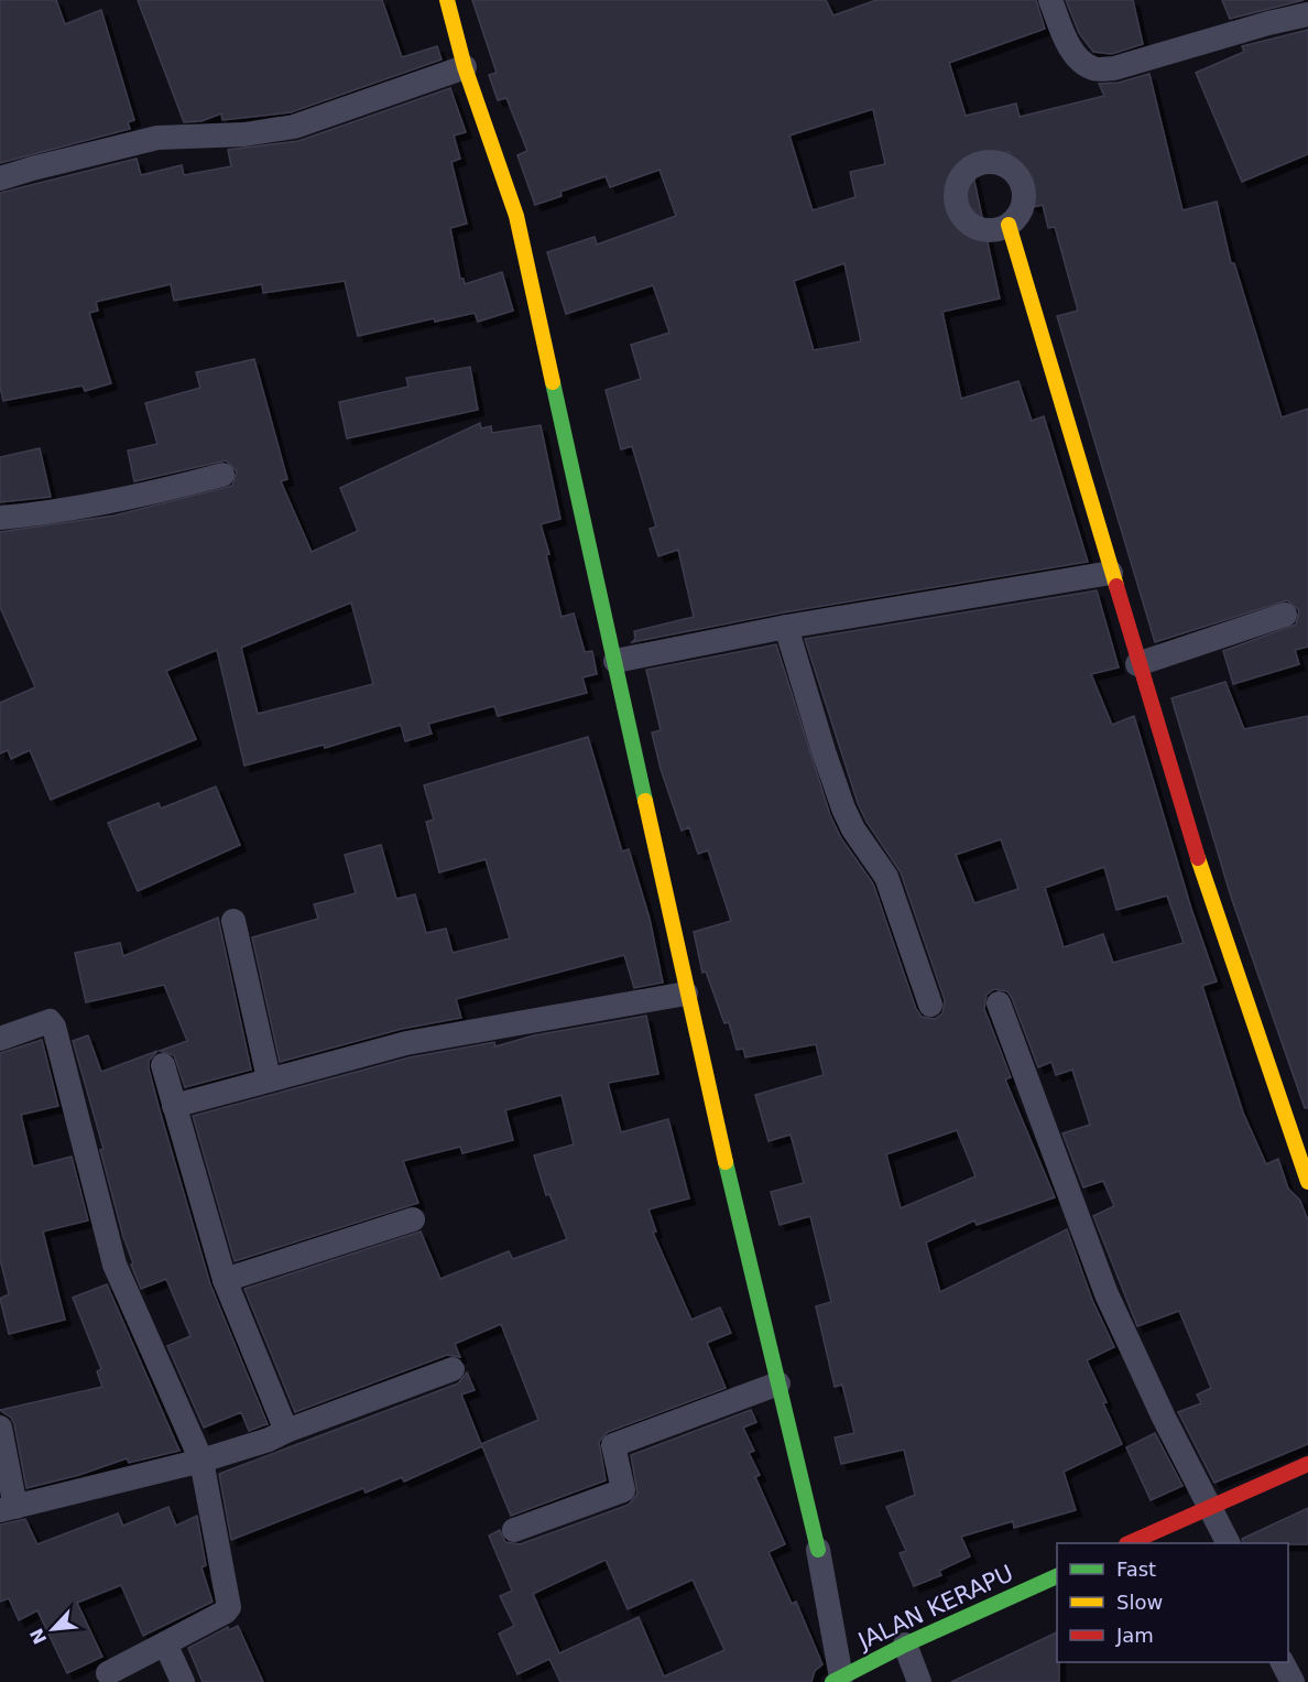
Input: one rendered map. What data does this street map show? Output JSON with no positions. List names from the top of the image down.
{
  "streets": {
    "street": ["JALAN KERAPU"]
  },
  "legend": ["Fast", "Slow", "Jam"],
  "north": "bottom left"
}
